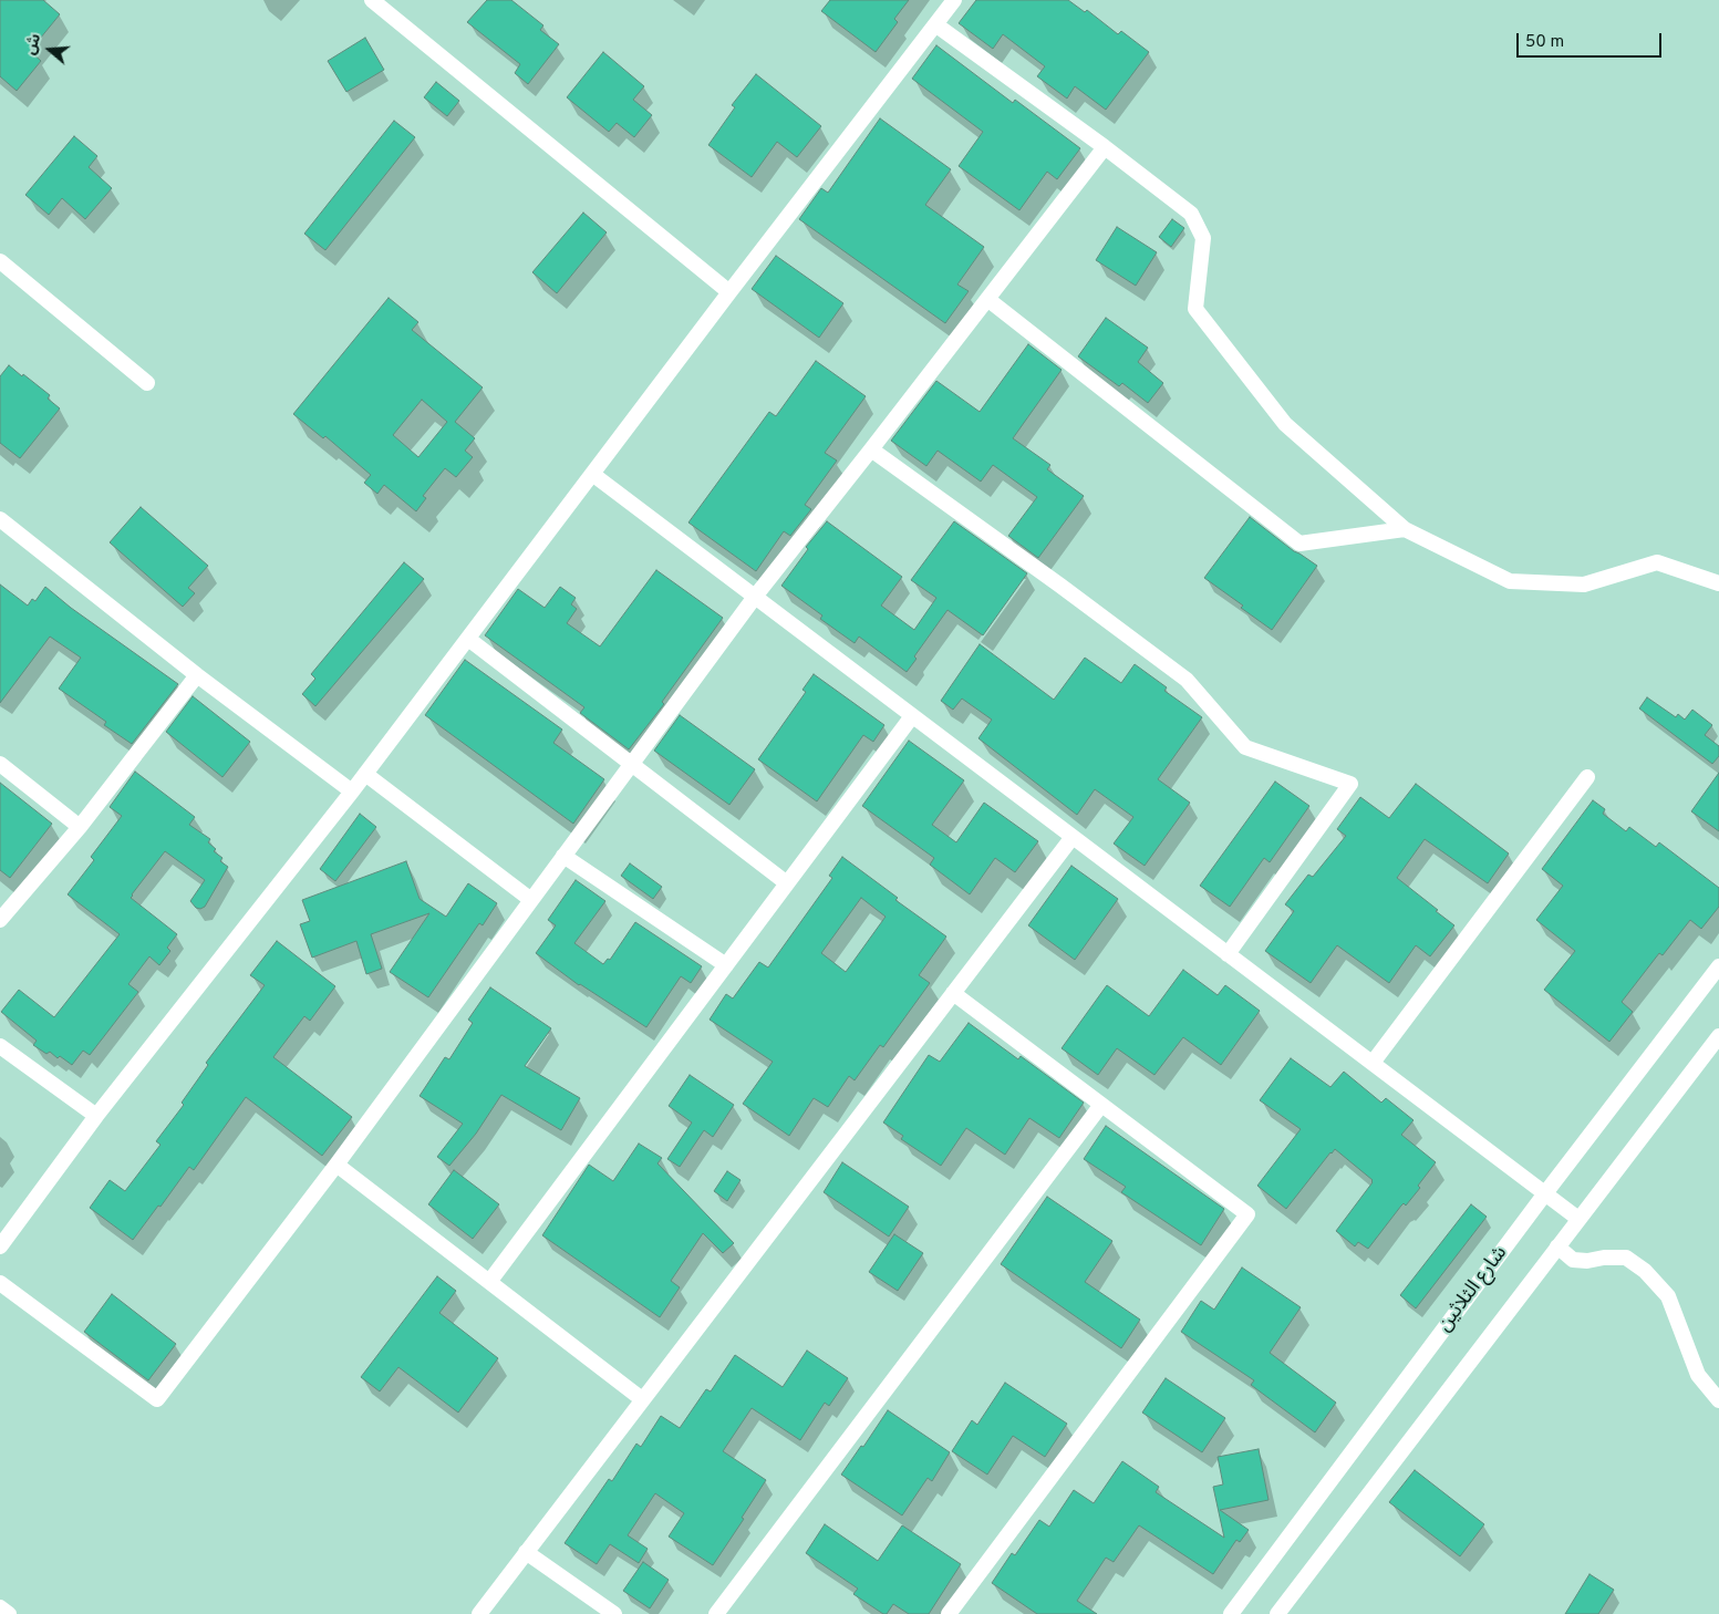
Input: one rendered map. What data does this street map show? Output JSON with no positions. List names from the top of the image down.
{
  "streets": {
    "street": ["شارع الثلاثين"]
  },
  "scale_bar": "50 m",
  "north": "left"
}
